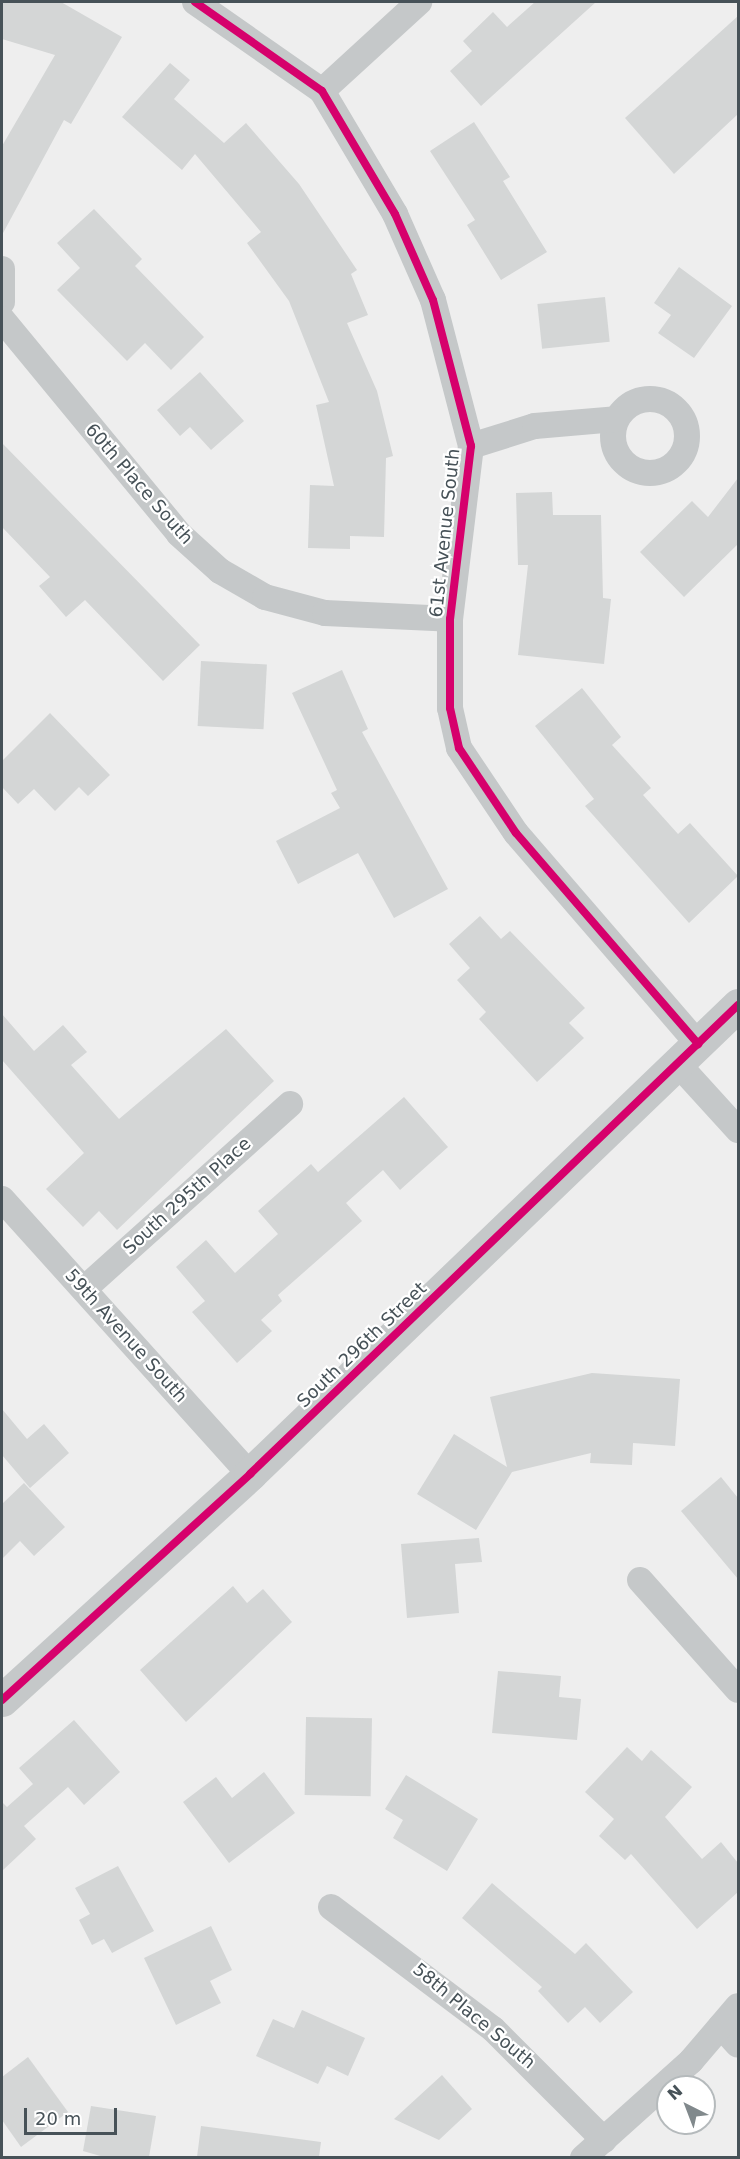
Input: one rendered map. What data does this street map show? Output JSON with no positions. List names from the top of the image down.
{
  "streets": {
    "street": [
      "60th Place South",
      "61st Avenue South",
      "South 295th Place",
      "59th Avenue South",
      "South 296th Street",
      "58th Place South"
    ]
  },
  "crossings": [
    ["60th Place South", "61st Avenue South"],
    ["61st Avenue South", "South 296th Street"],
    ["South 295th Place", "59th Avenue South"],
    ["59th Avenue South", "South 296th Street"]
  ],
  "scale_bar": "20 m",
  "north": "top left"
}
